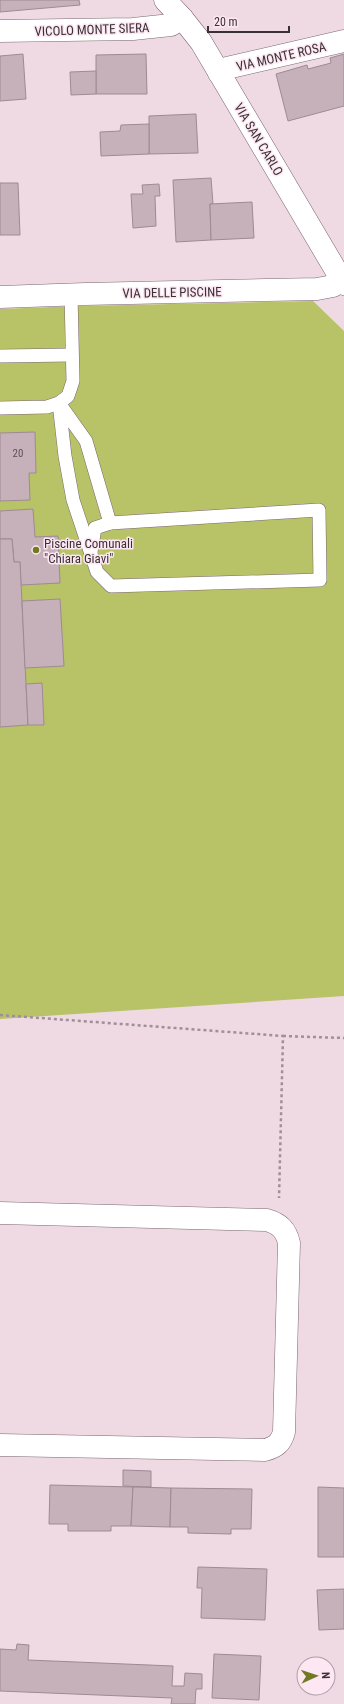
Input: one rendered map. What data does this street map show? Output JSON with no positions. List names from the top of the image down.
{
  "streets": {
    "street": [
      "VICOLO MONTE SIERA",
      "VIA MONTE ROSA",
      "VIA SAN CARLO",
      "VIA DELLE PISCINE"
    ]
  },
  "crossings": [
    ["VICOLO MONTE SIERA", "VIA SAN CARLO"],
    ["VIA MONTE ROSA", "VIA SAN CARLO"],
    ["VIA SAN CARLO", "VIA DELLE PISCINE"]
  ],
  "places": ["Piscine Comunali \"Chiara Giavi\""],
  "house_numbers": ["20"],
  "scale_bar": "20 m",
  "north": "right"
}
